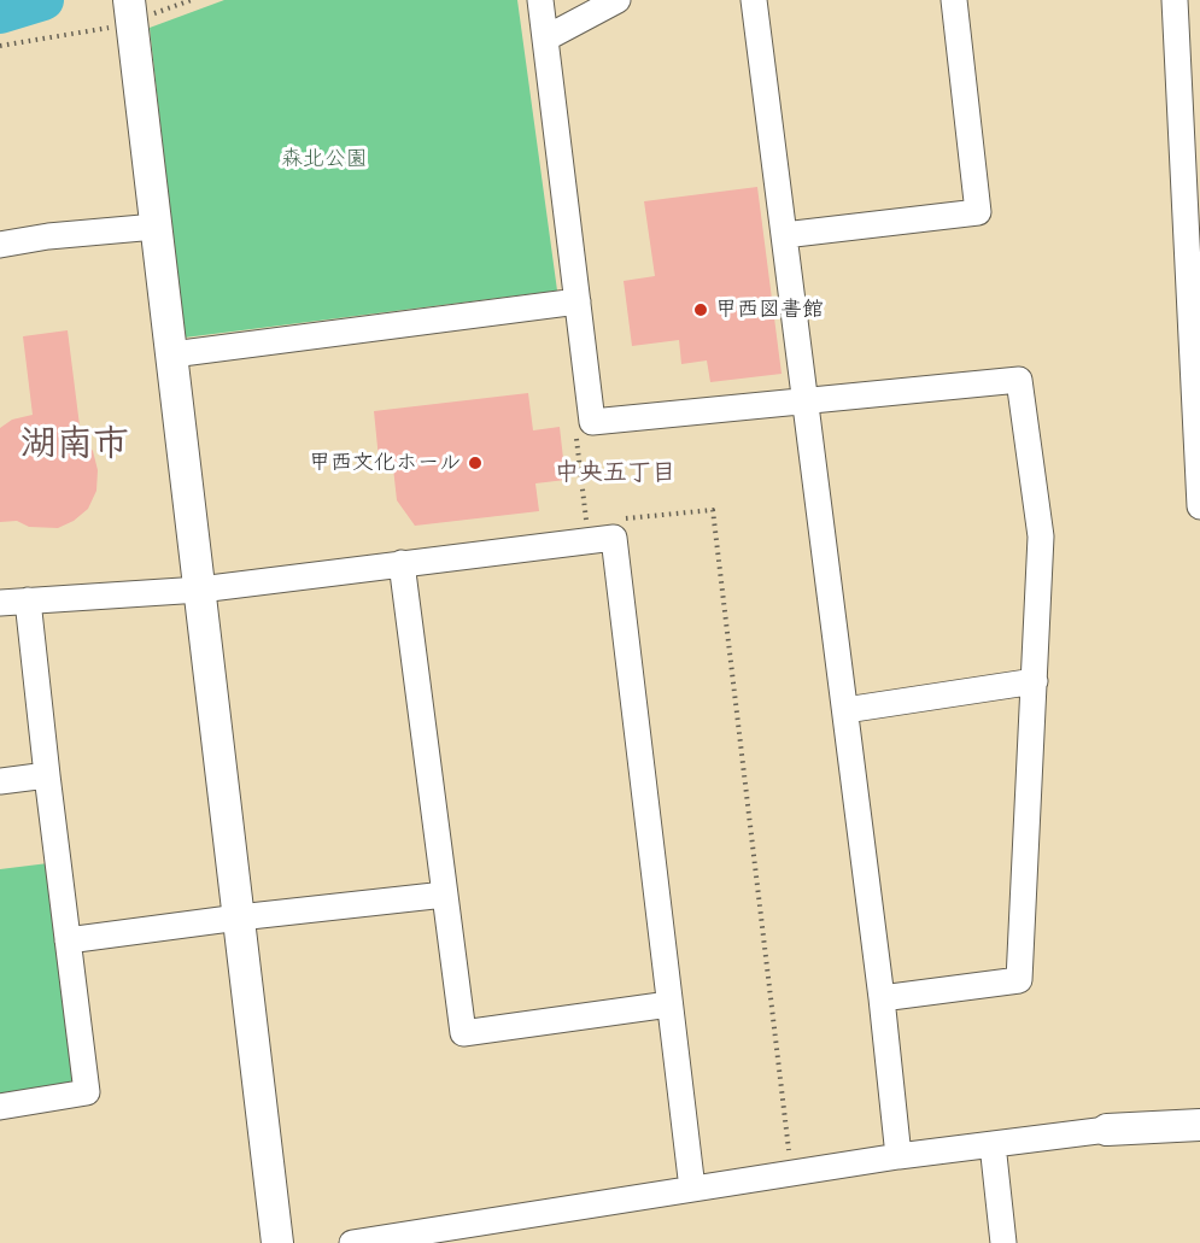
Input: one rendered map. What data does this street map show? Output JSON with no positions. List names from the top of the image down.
{
  "districts": ["湖南市", "中央五丁目"],
  "parks": ["森北公園"],
  "places": ["甲西図書館", "甲西文化ホール"]
}
